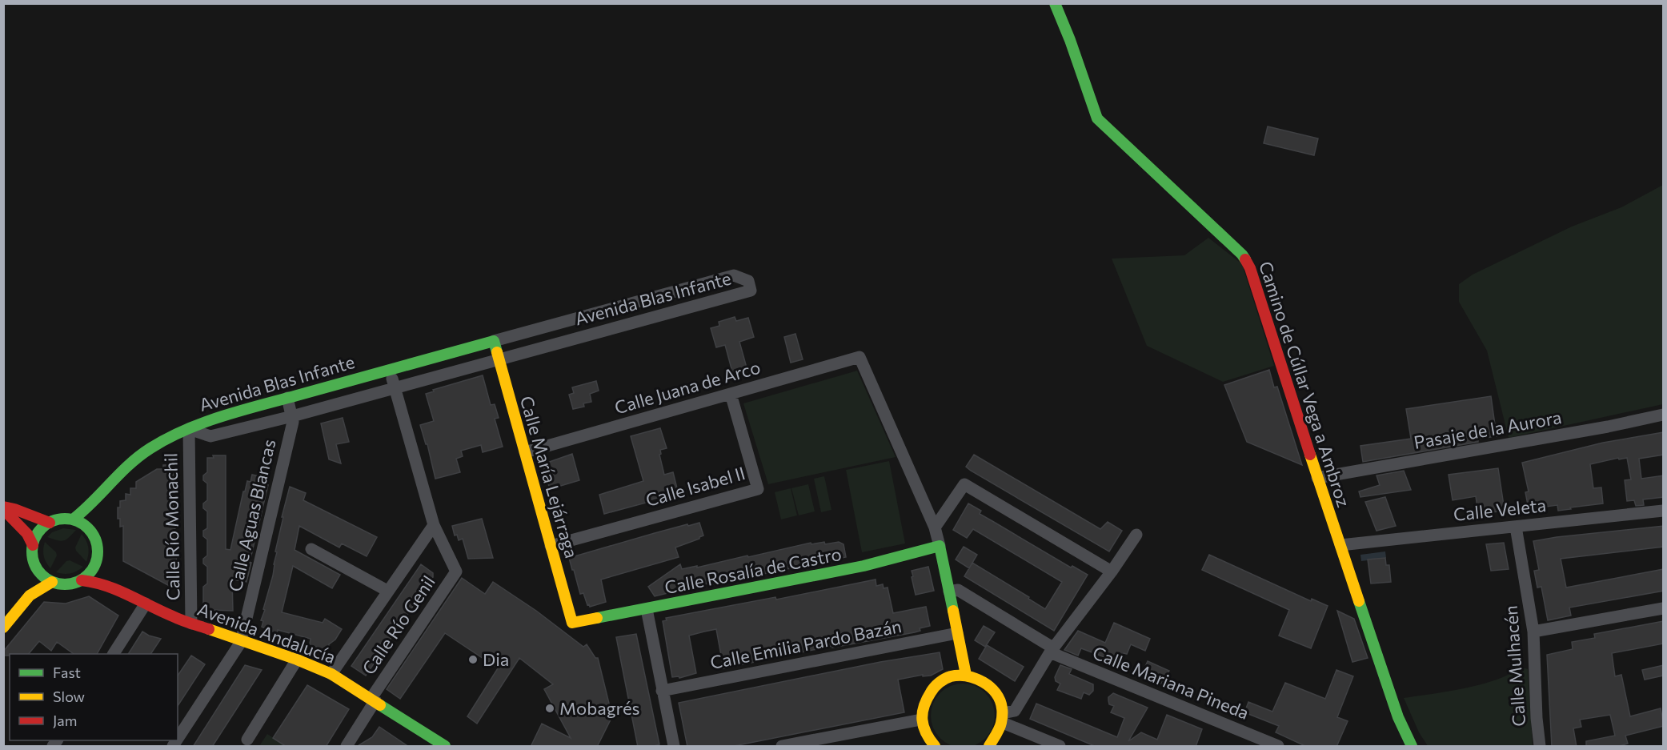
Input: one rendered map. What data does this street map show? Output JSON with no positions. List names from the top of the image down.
{
  "streets": {
    "street": [
      "Avenida Blas Infante",
      "Camino de Cúllar Vega a Ambroz",
      "Calle Juana de Arco",
      "Pasaje de la Aurora",
      "Calle María Lejárraga",
      "Calle Isabel II",
      "Calle Veleta",
      "Calle Aguas Blancas",
      "Calle Río Monachil",
      "Calle Rosalía de Castro",
      "Calle Río Genil",
      "Avenida Andalucía",
      "Calle Emilia Pardo Bazán",
      "Calle Mulhacén",
      "Calle Mariana Pineda"
    ]
  },
  "crossings": [
    ["Avenida Blas Infante", "Calle María Lejárraga"],
    ["Avenida Blas Infante", "Calle Aguas Blancas"],
    ["Avenida Blas Infante", "Calle Río Monachil"],
    ["Avenida Blas Infante", "Avenida Andalucía"],
    ["Camino de Cúllar Vega a Ambroz", "Pasaje de la Aurora"],
    ["Camino de Cúllar Vega a Ambroz", "Calle Veleta"],
    ["Calle Juana de Arco", "Calle María Lejárraga"],
    ["Calle Juana de Arco", "Calle Isabel II"],
    ["Calle María Lejárraga", "Calle Isabel II"],
    ["Calle María Lejárraga", "Calle Rosalía de Castro"],
    ["Calle Veleta", "Calle Mulhacén"],
    ["Calle Aguas Blancas", "Avenida Andalucía"],
    ["Calle Río Monachil", "Avenida Andalucía"],
    ["Calle Río Genil", "Avenida Andalucía"]
  ],
  "places": ["Dia", "Mobagrés"],
  "legend": ["Fast", "Slow", "Jam"]
}
